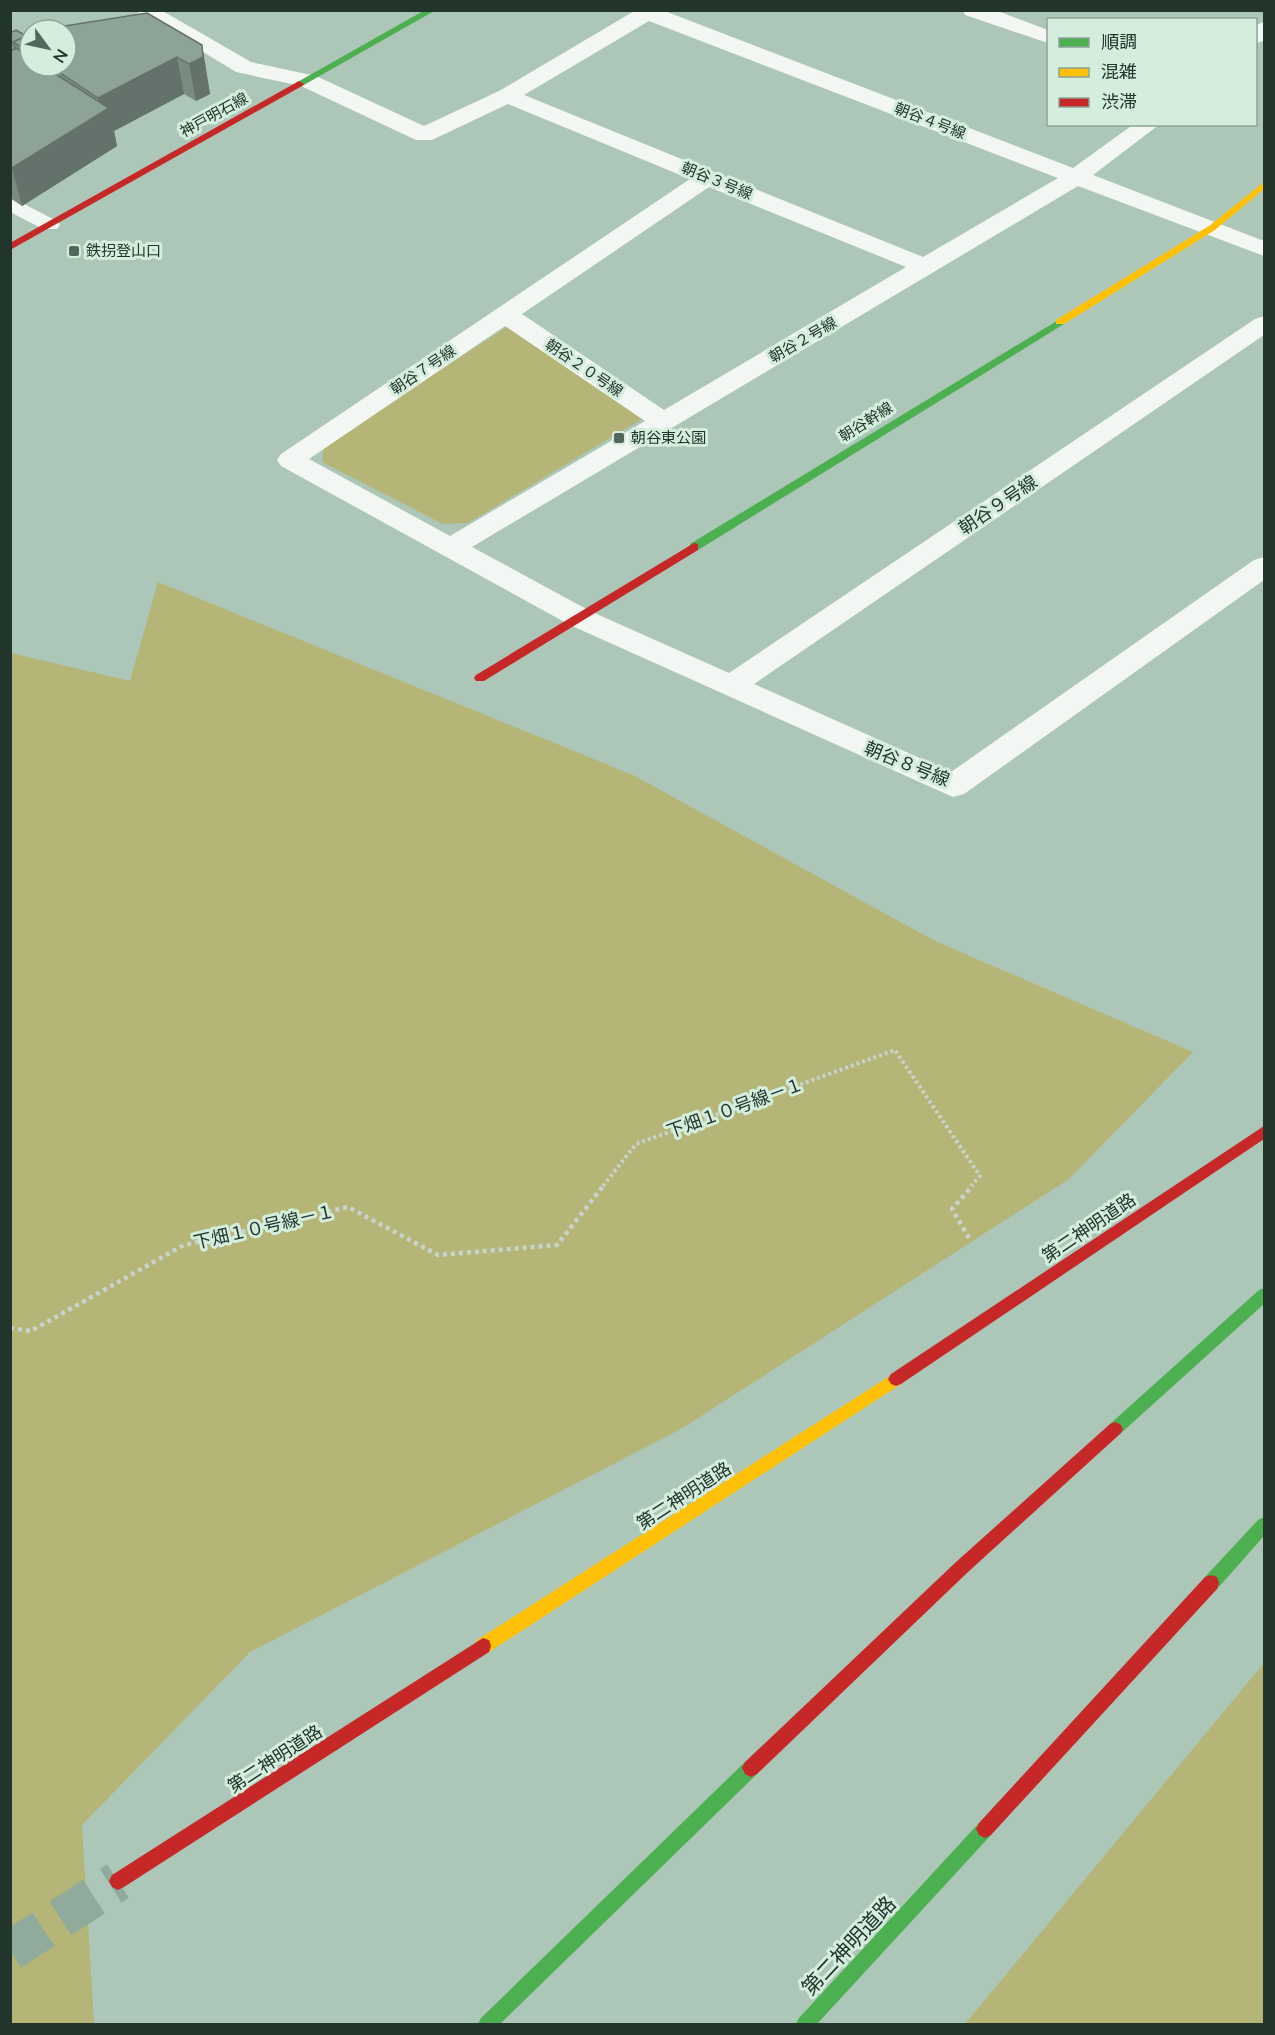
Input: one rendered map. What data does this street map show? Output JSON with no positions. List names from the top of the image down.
{
  "streets": {
    "main road": ["神戸明石線", "朝谷幹線", "第二神明道路"],
    "street": [
      "朝谷４号線",
      "朝谷３号線",
      "朝谷２号線",
      "朝谷２０号線",
      "朝谷７号線",
      "朝谷９号線",
      "朝谷８号線"
    ],
    "path": ["下畑１０号線－１"]
  },
  "crossings": [
    ["朝谷４号線", "朝谷２号線"],
    ["朝谷４号線", "朝谷幹線"],
    ["朝谷３号線", "朝谷２号線"],
    ["朝谷３号線", "朝谷７号線"],
    ["朝谷２号線", "朝谷２０号線"],
    ["朝谷２号線", "朝谷７号線"],
    ["朝谷２号線", "朝谷８号線"],
    ["朝谷２０号線", "朝谷７号線"],
    ["朝谷７号線", "朝谷８号線"],
    ["朝谷幹線", "朝谷８号線"],
    ["朝谷９号線", "朝谷８号線"]
  ],
  "places": {
    "transit": ["鉄拐登山口", "朝谷東公園"]
  },
  "legend": ["順調", "混雑", "渋滞"],
  "north": "bottom right"
}
